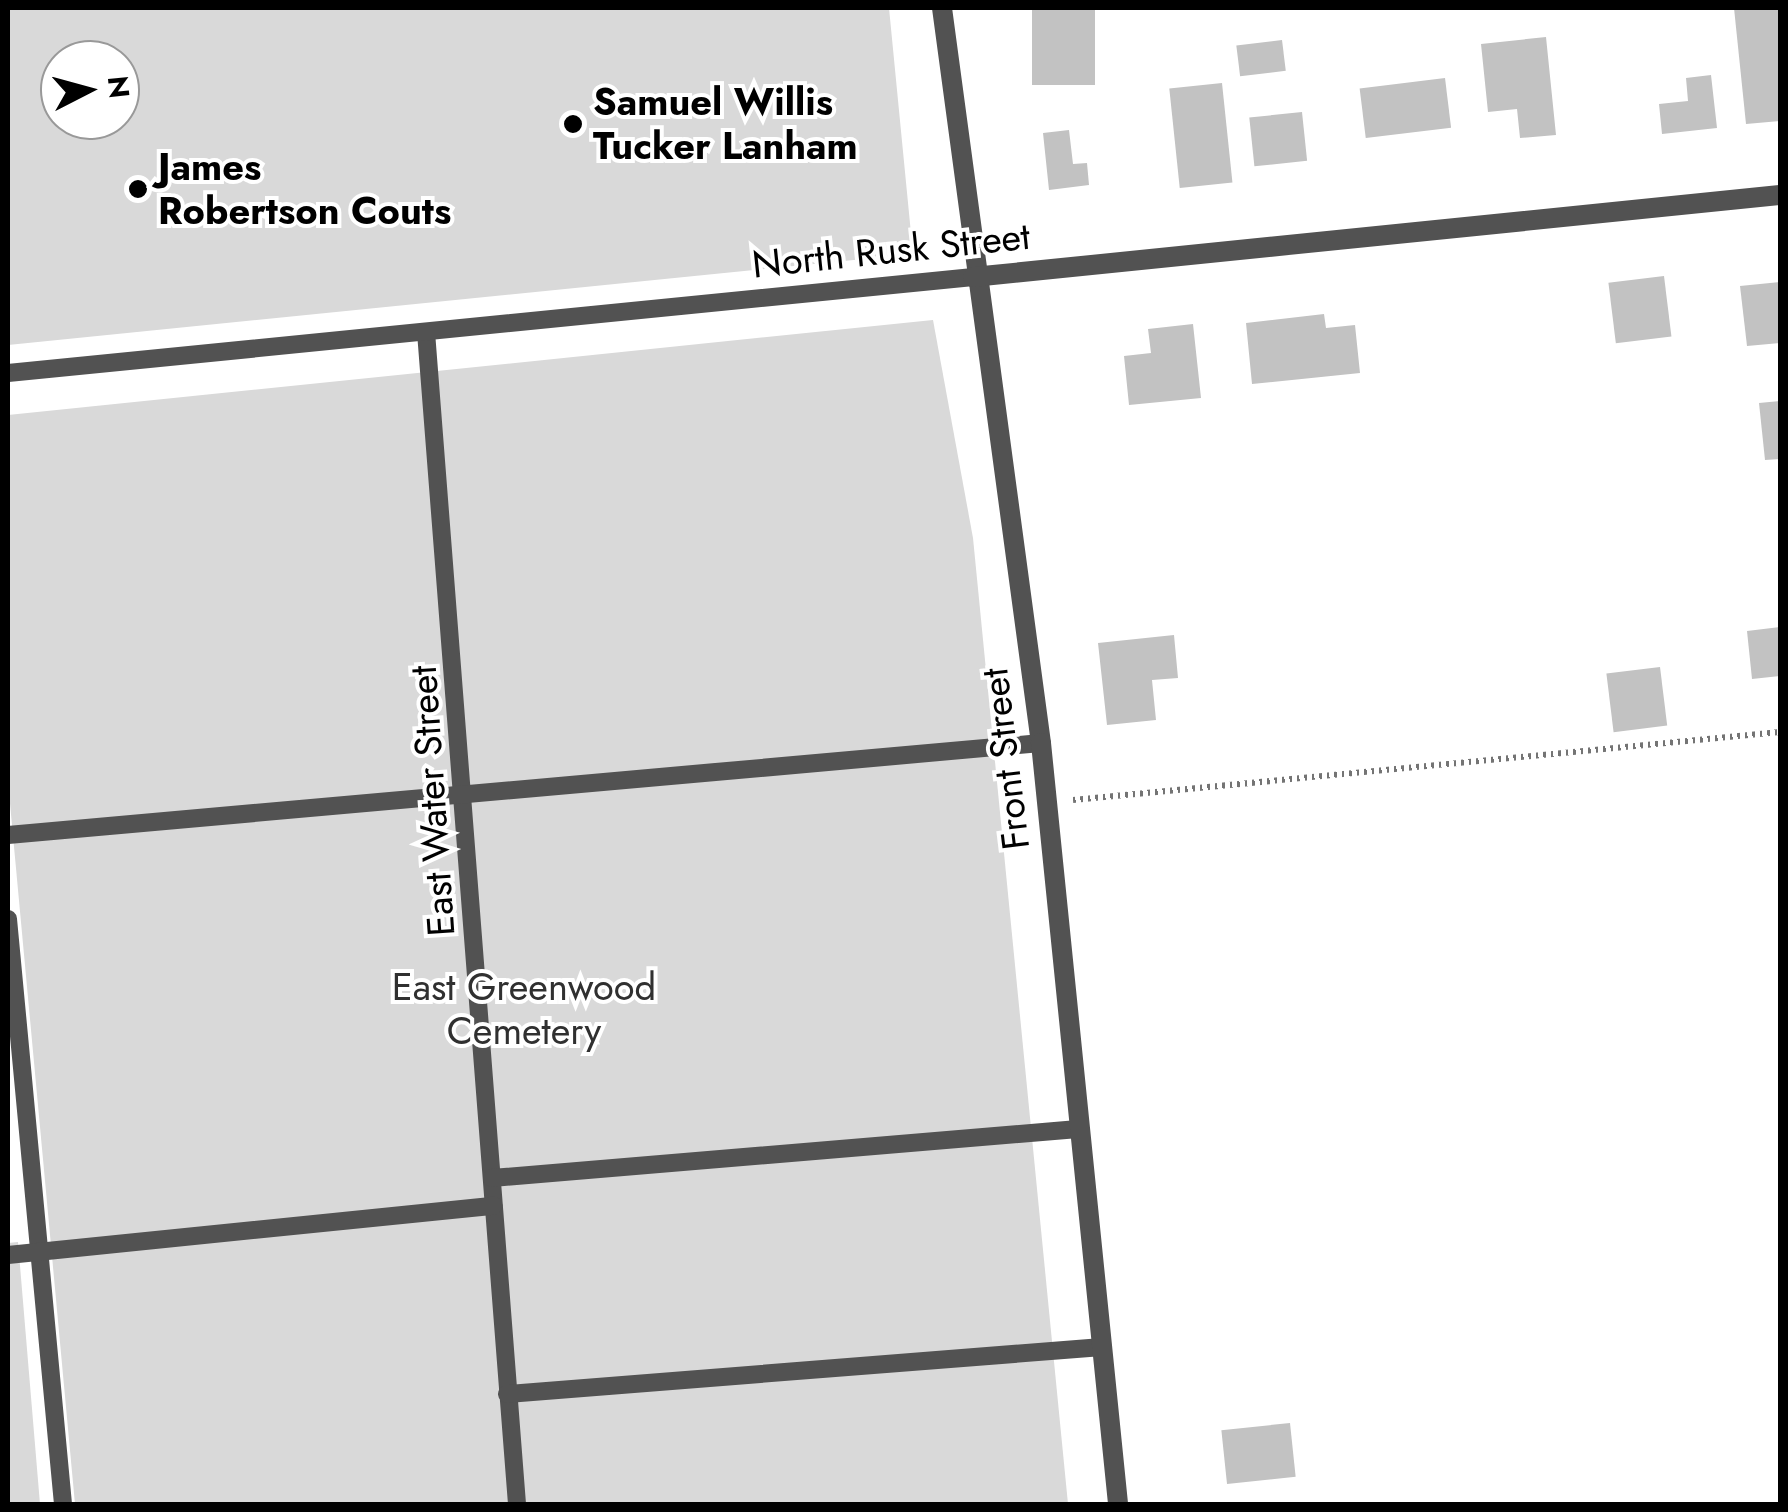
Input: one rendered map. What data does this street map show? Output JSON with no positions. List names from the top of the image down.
{
  "streets": {
    "street": ["North Rusk Street", "Front Street"],
    "lane": ["East Water Street"]
  },
  "crossings": [
    ["North Rusk Street", "Front Street"],
    ["North Rusk Street", "East Water Street"]
  ],
  "parks": ["East Greenwood Cemetery"],
  "places": ["Samuel Willis Tucker Lanham", "James Robertson Couts"],
  "north": "right"
}
